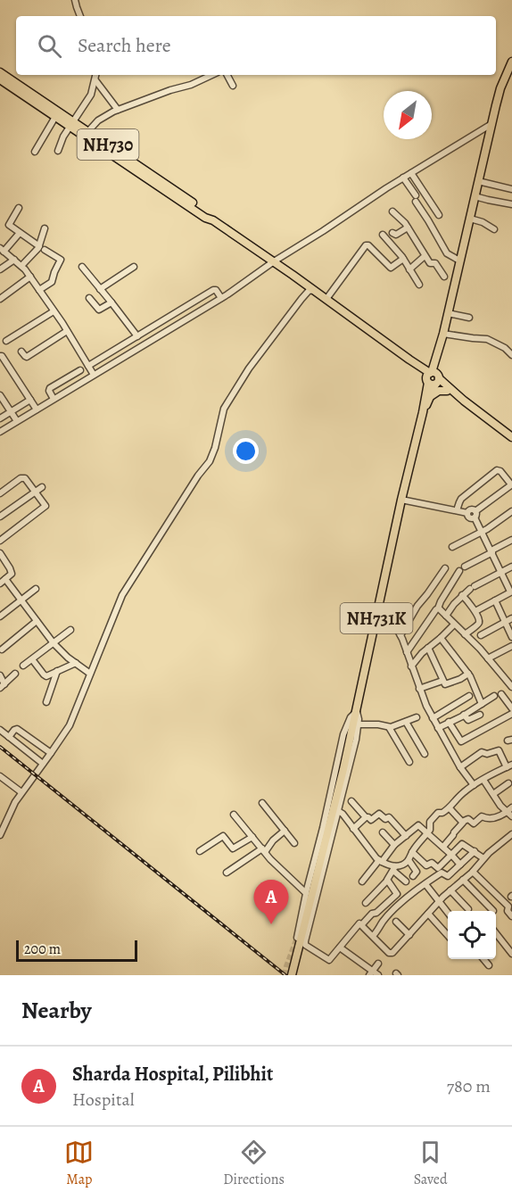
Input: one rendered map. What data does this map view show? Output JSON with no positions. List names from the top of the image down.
{
  "streets": {
    "highway": ["NH730", "NH731K"]
  },
  "crossings": [
    ["NH730", "NH731K"]
  ],
  "scale_bar": "200 m",
  "north": "bottom left",
  "page": {
    "search": "Search here",
    "pins": "A",
    "scale": "200 m",
    "heading": "Nearby",
    "list": [
      {
        "mark": "A",
        "name": "Sharda Hospital, Pilibhit",
        "note": "Hospital",
        "value": "780 m"
      }
    ],
    "nav": ["Map", "Directions", "Saved"]
  }
}
